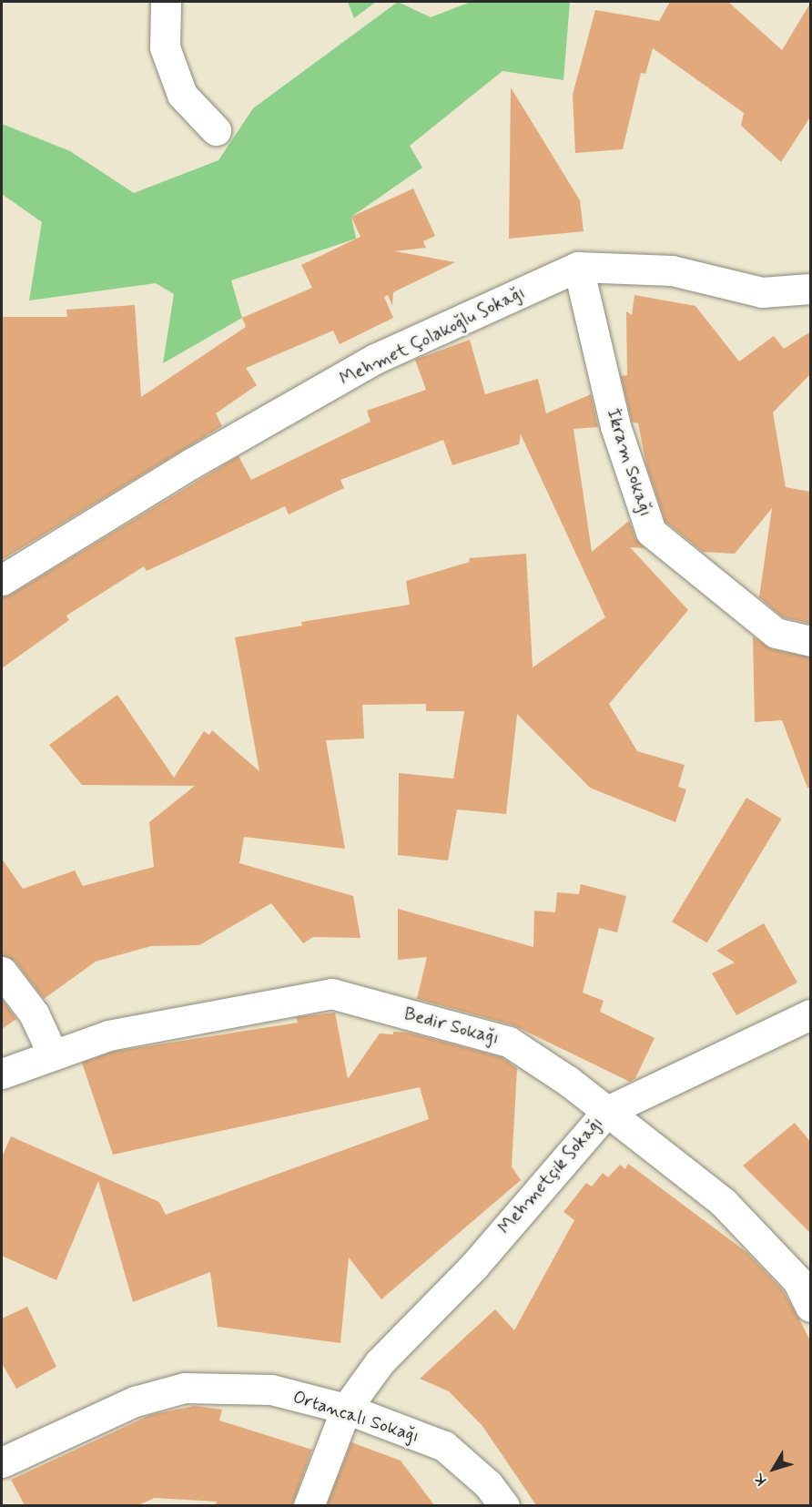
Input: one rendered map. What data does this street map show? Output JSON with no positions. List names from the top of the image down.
{
  "streets": {
    "street": [
      "Mehmet Çolakoğlu Sokağı",
      "İkram Sokağı",
      "Bedir Sokağı",
      "Mehmetçik Sokağı",
      "Ortancalı Sokağı"
    ]
  },
  "crossings": [
    ["Mehmet Çolakoğlu Sokağı", "İkram Sokağı"],
    ["Bedir Sokağı", "Mehmetçik Sokağı"],
    ["Mehmetçik Sokağı", "Ortancalı Sokağı"]
  ],
  "north": "bottom left"
}
